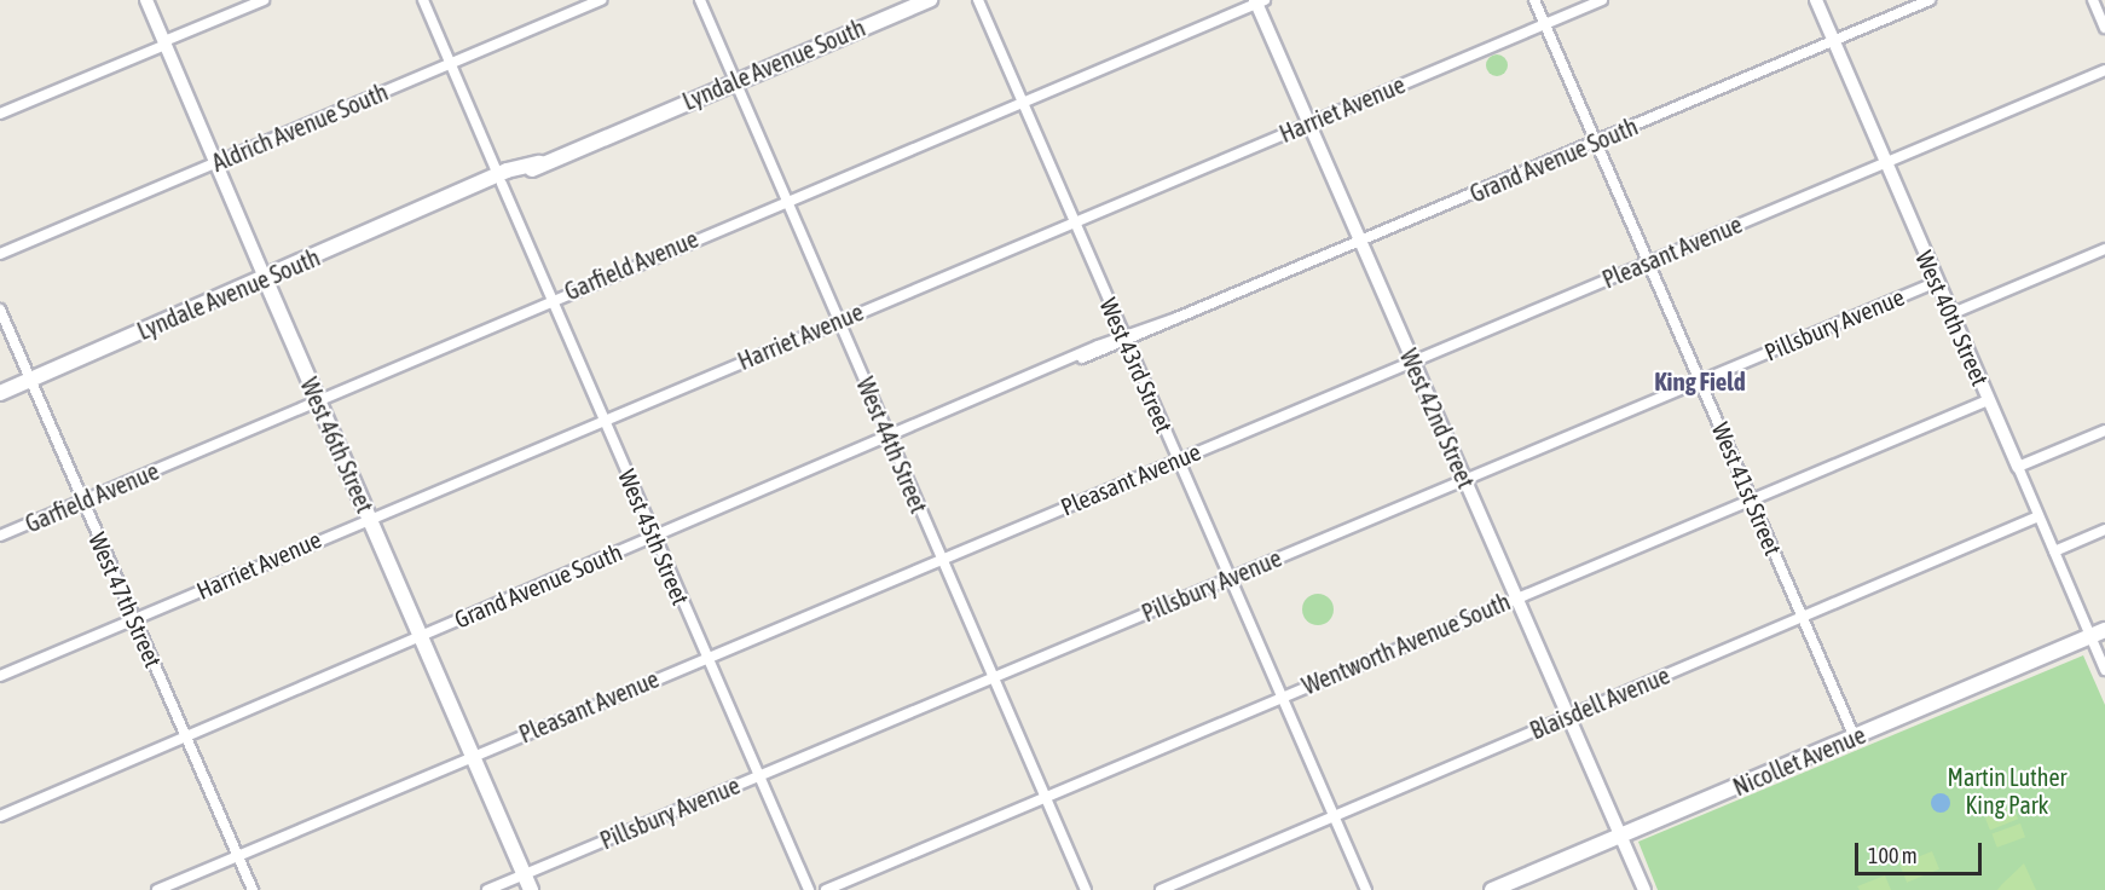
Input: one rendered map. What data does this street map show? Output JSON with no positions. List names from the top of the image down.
{
  "streets": {
    "main road": ["Lyndale Avenue South", "West 46th Street", "Nicollet Avenue"],
    "street": [
      "Harriet Avenue",
      "Aldrich Avenue South",
      "Grand Avenue South",
      "Pleasant Avenue",
      "Garfield Avenue",
      "West 40th Street",
      "Pillsbury Avenue",
      "West 43rd Street",
      "West 42nd Street",
      "West 44th Street",
      "West 41st Street",
      "West 45th Street",
      "West 47th Street",
      "Wentworth Avenue South",
      "Blaisdell Avenue"
    ]
  },
  "crossings": [
    ["Lyndale Avenue South", "West 46th Street"],
    ["Lyndale Avenue South", "West 44th Street"],
    ["Lyndale Avenue South", "West 45th Street"],
    ["Lyndale Avenue South", "West 47th Street"],
    ["Harriet Avenue", "West 43rd Street"],
    ["Harriet Avenue", "West 42nd Street"],
    ["Harriet Avenue", "West 46th Street"],
    ["Harriet Avenue", "West 44th Street"],
    ["Harriet Avenue", "West 41st Street"],
    ["Harriet Avenue", "West 45th Street"],
    ["Harriet Avenue", "West 47th Street"],
    ["Aldrich Avenue South", "West 46th Street"],
    ["Aldrich Avenue South", "West 45th Street"],
    ["Grand Avenue South", "West 40th Street"],
    ["Grand Avenue South", "West 43rd Street"],
    ["Grand Avenue South", "West 42nd Street"],
    ["Grand Avenue South", "West 46th Street"],
    ["Grand Avenue South", "West 44th Street"],
    ["Grand Avenue South", "West 41st Street"],
    ["Grand Avenue South", "West 45th Street"],
    ["Grand Avenue South", "West 47th Street"],
    ["Pleasant Avenue", "West 40th Street"],
    ["Pleasant Avenue", "West 43rd Street"],
    ["Pleasant Avenue", "West 42nd Street"],
    ["Pleasant Avenue", "West 46th Street"],
    ["Pleasant Avenue", "West 44th Street"],
    ["Pleasant Avenue", "West 41st Street"],
    ["Pleasant Avenue", "West 45th Street"],
    ["Pleasant Avenue", "West 47th Street"],
    ["Garfield Avenue", "West 43rd Street"],
    ["Garfield Avenue", "West 42nd Street"],
    ["Garfield Avenue", "West 46th Street"],
    ["Garfield Avenue", "West 44th Street"],
    ["Garfield Avenue", "West 45th Street"],
    ["Garfield Avenue", "West 47th Street"],
    ["West 40th Street", "Pillsbury Avenue"],
    ["West 40th Street", "Wentworth Avenue South"],
    ["West 40th Street", "Blaisdell Avenue"],
    ["West 40th Street", "Nicollet Avenue"],
    ["Pillsbury Avenue", "West 43rd Street"],
    ["Pillsbury Avenue", "West 42nd Street"],
    ["Pillsbury Avenue", "West 46th Street"],
    ["Pillsbury Avenue", "West 44th Street"],
    ["Pillsbury Avenue", "West 41st Street"],
    ["Pillsbury Avenue", "West 45th Street"],
    ["West 43rd Street", "Wentworth Avenue South"],
    ["West 43rd Street", "Blaisdell Avenue"],
    ["West 42nd Street", "Wentworth Avenue South"],
    ["West 42nd Street", "Blaisdell Avenue"],
    ["West 42nd Street", "Nicollet Avenue"],
    ["West 44th Street", "Wentworth Avenue South"],
    ["West 41st Street", "Wentworth Avenue South"],
    ["West 41st Street", "Blaisdell Avenue"],
    ["West 41st Street", "Nicollet Avenue"]
  ],
  "districts": ["King Field"],
  "parks": ["Martin Luther King Park"],
  "scale_bar": "100 m"
}
